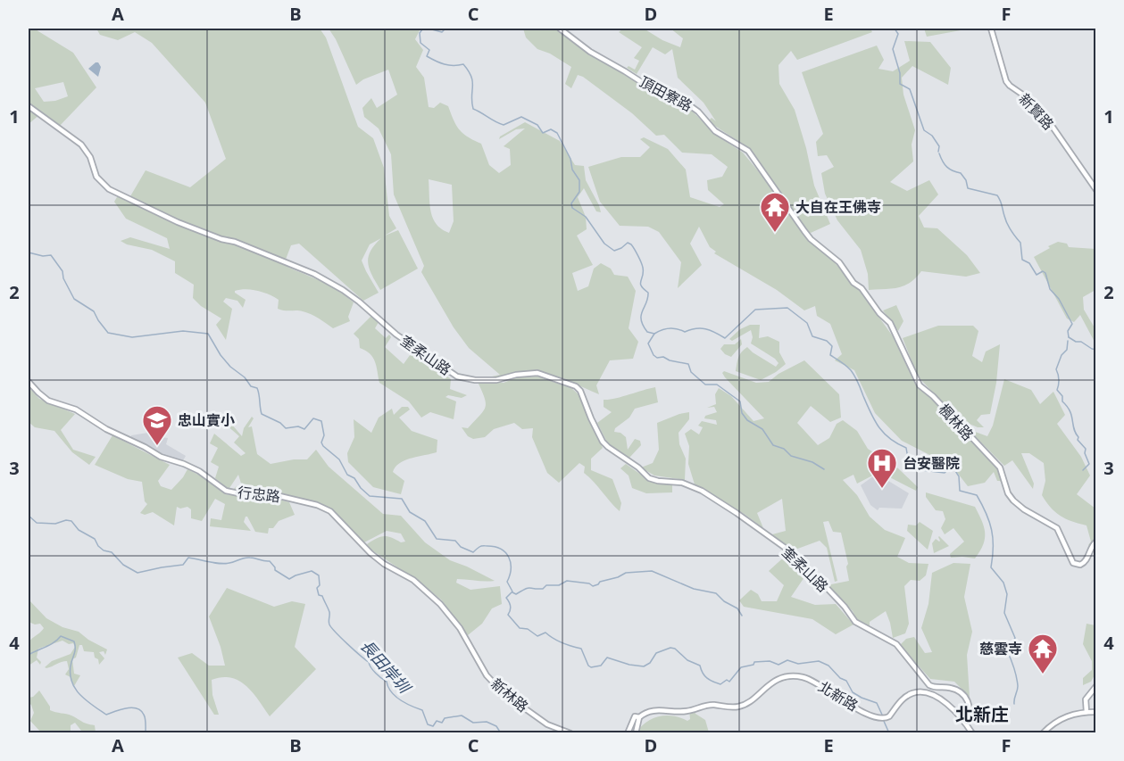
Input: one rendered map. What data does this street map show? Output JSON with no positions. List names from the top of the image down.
{
  "streets": {
    "street": [
      "頂田寮路",
      "新賢路",
      "奎柔山路",
      "楓林路",
      "行忠路",
      "新林路",
      "北新路"
    ]
  },
  "crossings": [
    ["頂田寮路", "楓林路"],
    ["奎柔山路", "北新路"],
    ["行忠路", "新林路"]
  ],
  "districts": ["北新庄"],
  "water": ["長田岸圳"],
  "places": {
    "temple": ["大自在王佛寺", "慈雲寺"],
    "school or university": ["忠山實小"],
    "hospital": ["台安醫院"]
  },
  "grid": {
    "columns": [
      "A",
      "B",
      "C",
      "D",
      "E",
      "F"
    ],
    "rows": [
      "1",
      "2",
      "3",
      "4"
    ]
  }
}
